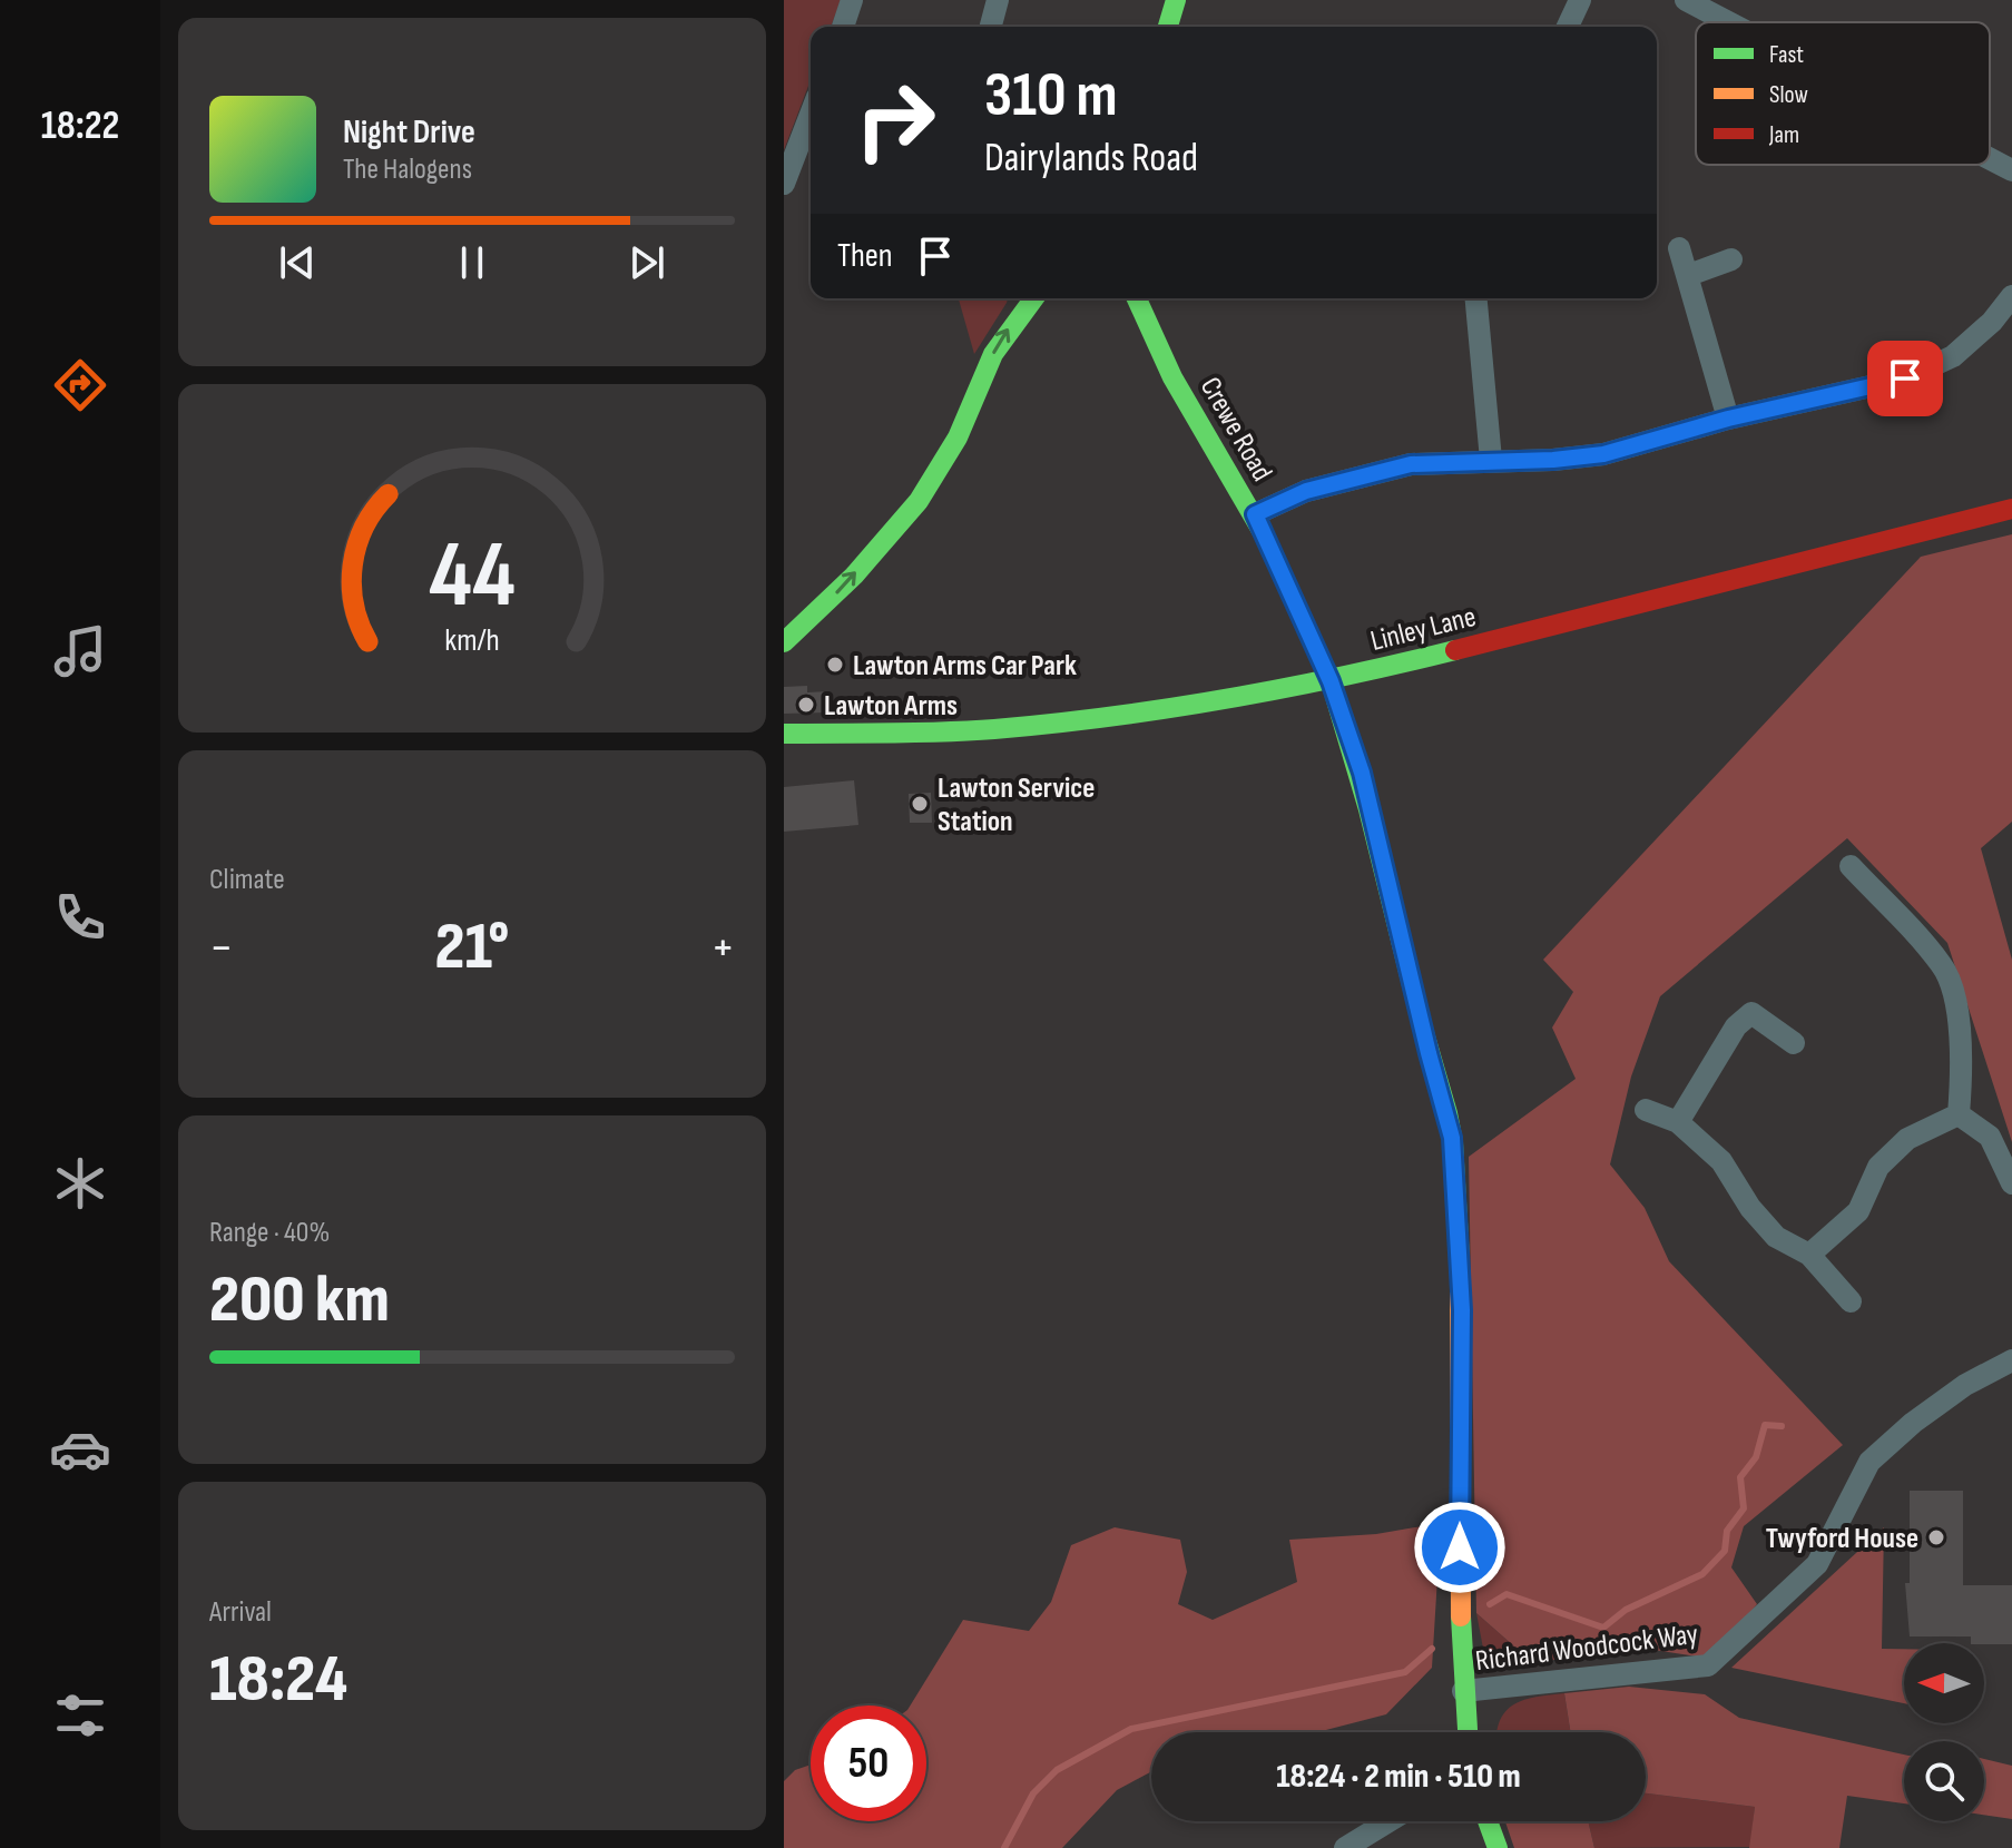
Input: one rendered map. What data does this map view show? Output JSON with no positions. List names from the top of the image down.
{
  "streets": {
    "main road": ["Crewe Road", "Linley Lane"],
    "street": ["Richard Woodcock Way"]
  },
  "crossings": [
    ["Crewe Road", "Linley Lane"],
    ["Crewe Road", "Richard Woodcock Way"]
  ],
  "places": [
    "Lawton Arms Car Park",
    "Lawton Arms",
    "Lawton Service Station",
    "Twyford House"
  ],
  "legend": ["Fast", "Slow", "Jam"],
  "north": "left",
  "page": {
    "tabs": "18:22",
    "turn": ["310 m", "Dairylands Road"],
    "song": ["Night Drive", "The Halogens"],
    "then": "Then",
    "tile": [
      "Climate",
      ["Range · 40%", "200 km"],
      ["Arrival", "18:24"]
    ],
    "heat": ["−", "21°", "+"],
    "limit": "50",
    "trip": "18:24 · 2 min · 510 m",
    "gauge": ["44", "km/h"]
  }
}
